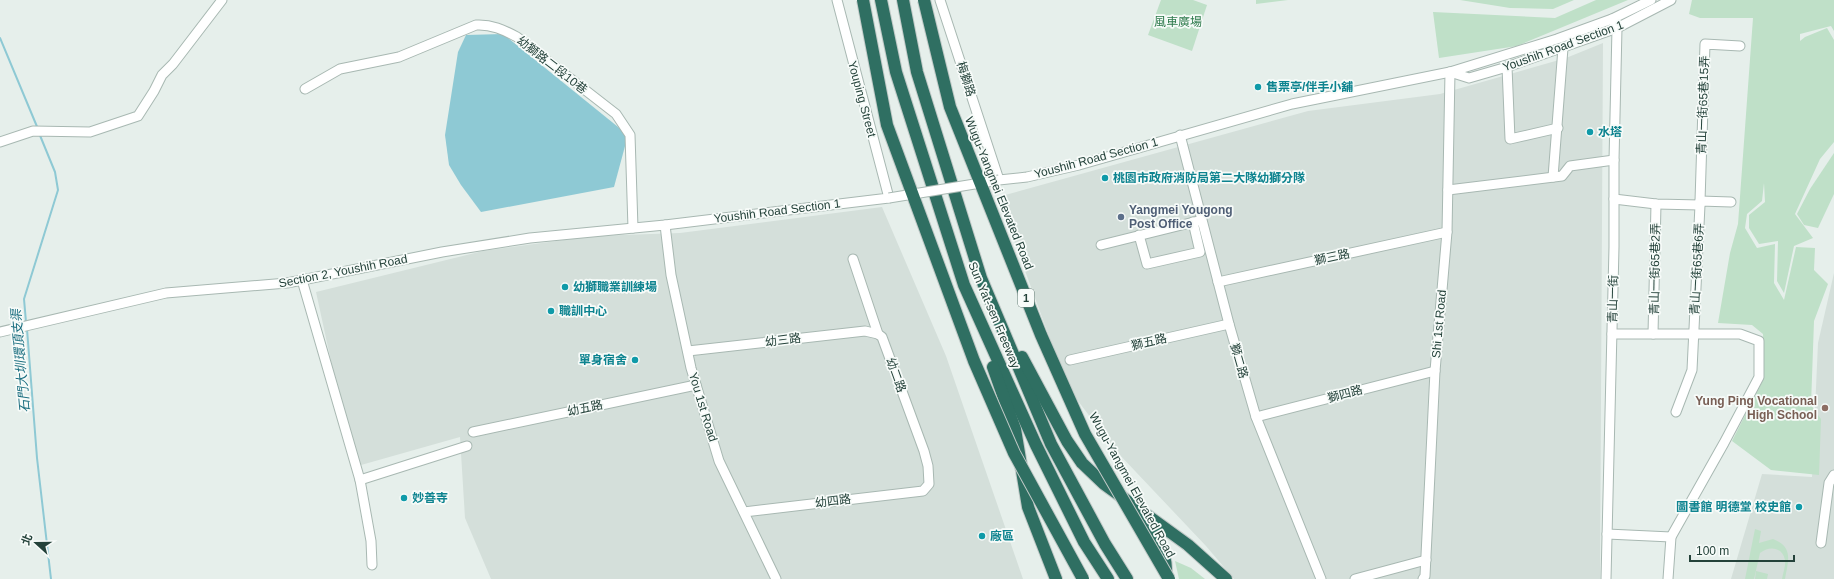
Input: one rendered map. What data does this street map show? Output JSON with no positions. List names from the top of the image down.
{
  "streets": {
    "highway": ["Wugu-Yangmei Elevated Road", "1", "Sun Yat-sen Freeway"],
    "street": [
      "Youshih Road Section 1",
      "幼獅路二段10巷",
      "梅獅路",
      "Youping Street",
      "青山一街65巷15弄",
      "獅三路",
      "青山一街65巷2弄",
      "青山一街65巷6弄",
      "Section 2, Youshih Road",
      "青山一街",
      "Shi 1st Road",
      "幼三路",
      "獅五路",
      "獅二路",
      "幼二路",
      "獅四路",
      "You 1st Road",
      "幼五路",
      "幼四路"
    ]
  },
  "crossings": [
    ["Youshih Road Section 1", "梅獅路"],
    ["Youshih Road Section 1", "Youping Street"],
    ["Youshih Road Section 1", "Section 2, Youshih Road"],
    ["Youshih Road Section 1", "青山一街"],
    ["Youshih Road Section 1", "Shi 1st Road"],
    ["Youshih Road Section 1", "獅二路"],
    ["Youshih Road Section 1", "You 1st Road"],
    ["幼獅路二段10巷", "Section 2, Youshih Road"],
    ["青山一街65巷15弄", "青山一街65巷6弄"],
    ["獅三路", "Shi 1st Road"],
    ["獅三路", "獅二路"],
    ["Section 2, Youshih Road", "You 1st Road"],
    ["Shi 1st Road", "獅四路"],
    ["幼三路", "幼二路"],
    ["幼三路", "You 1st Road"],
    ["獅五路", "獅二路"],
    ["獅二路", "獅四路"],
    ["幼二路", "幼四路"],
    ["You 1st Road", "幼五路"],
    ["You 1st Road", "幼四路"]
  ],
  "water": ["石門大圳環頂支渠"],
  "parks": ["風車廣場"],
  "places": [
    "售票亭/伴手小舖",
    "水塔",
    "桃園市政府消防局第二大隊幼獅分隊",
    "Yangmei Yougong Post Office",
    "幼獅職業訓練場",
    "職訓中心",
    "單身宿舍",
    "Yung Ping Vocational High School",
    "妙善寺",
    "圖書館 明德堂 校史館",
    "廠區"
  ],
  "scale_bar": "100 m",
  "north": "left"
}
